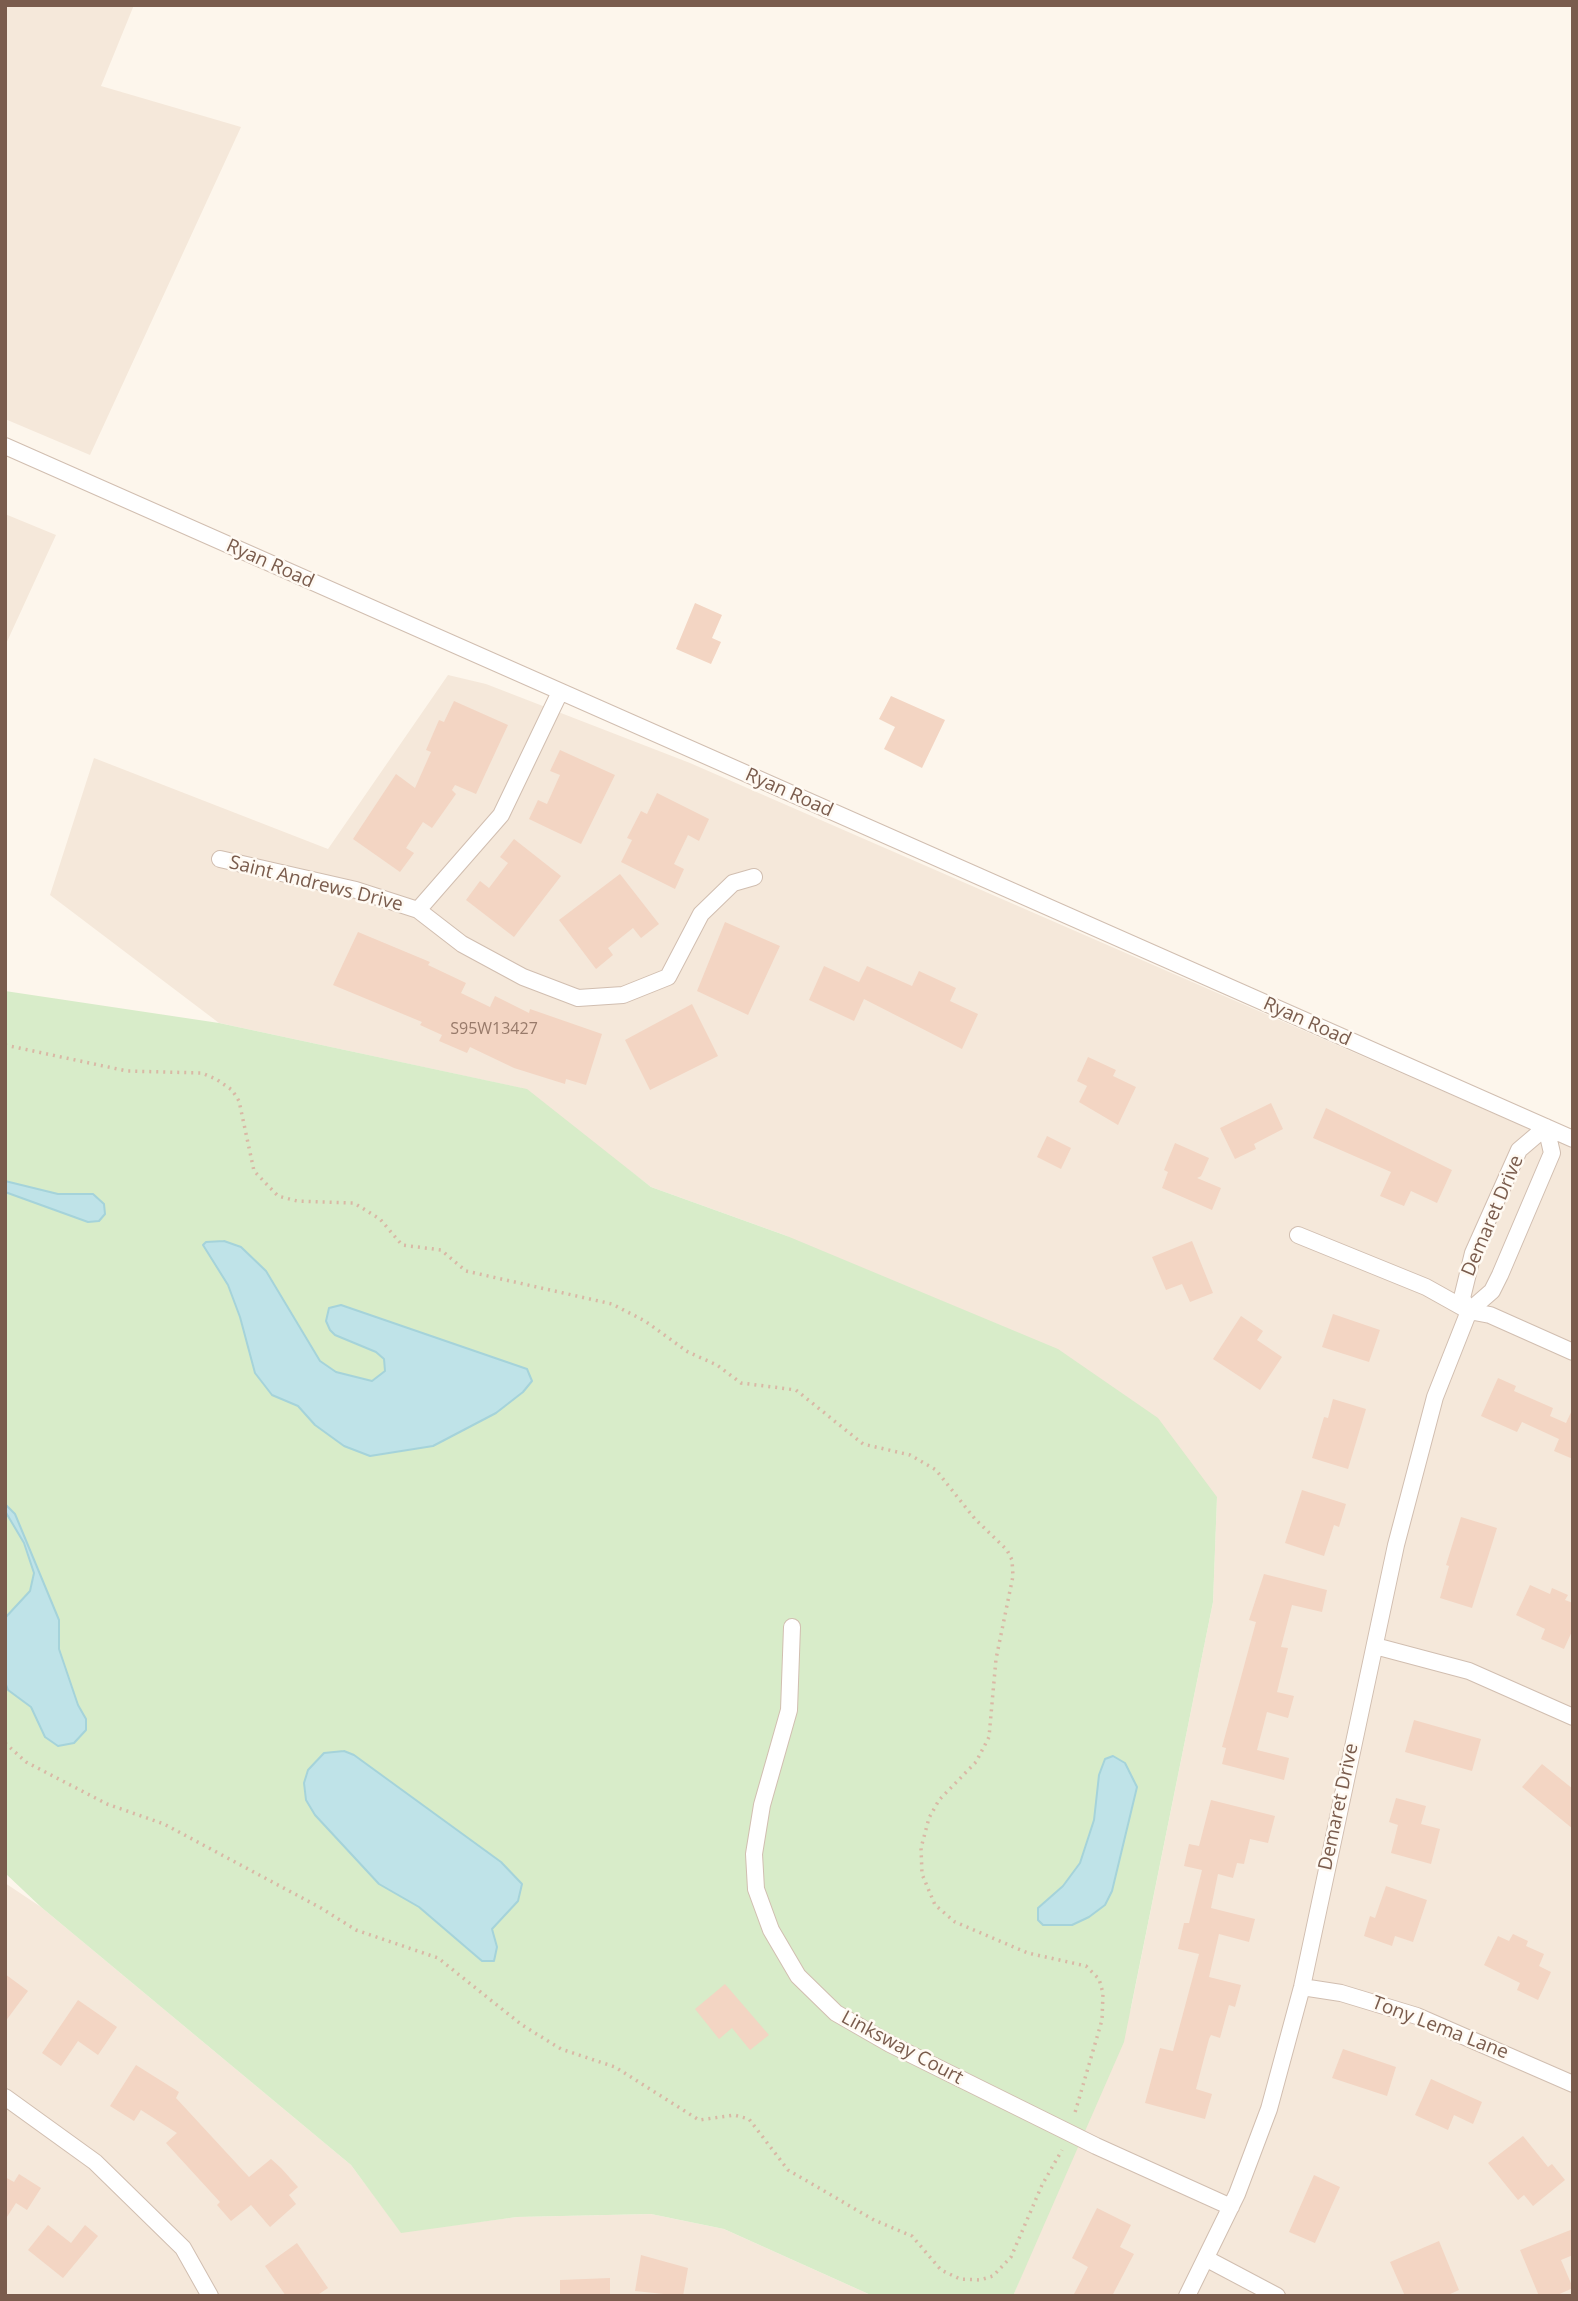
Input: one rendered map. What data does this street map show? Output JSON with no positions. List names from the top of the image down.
{
  "streets": {
    "street": [
      "Ryan Road",
      "Saint Andrews Drive",
      "Demaret Drive",
      "Tony Lema Lane",
      "Linksway Court"
    ]
  },
  "crossings": [
    ["Ryan Road", "Demaret Drive"],
    ["Demaret Drive", "Tony Lema Lane"],
    ["Demaret Drive", "Linksway Court"]
  ],
  "house_numbers": ["S95W13427"]
}
